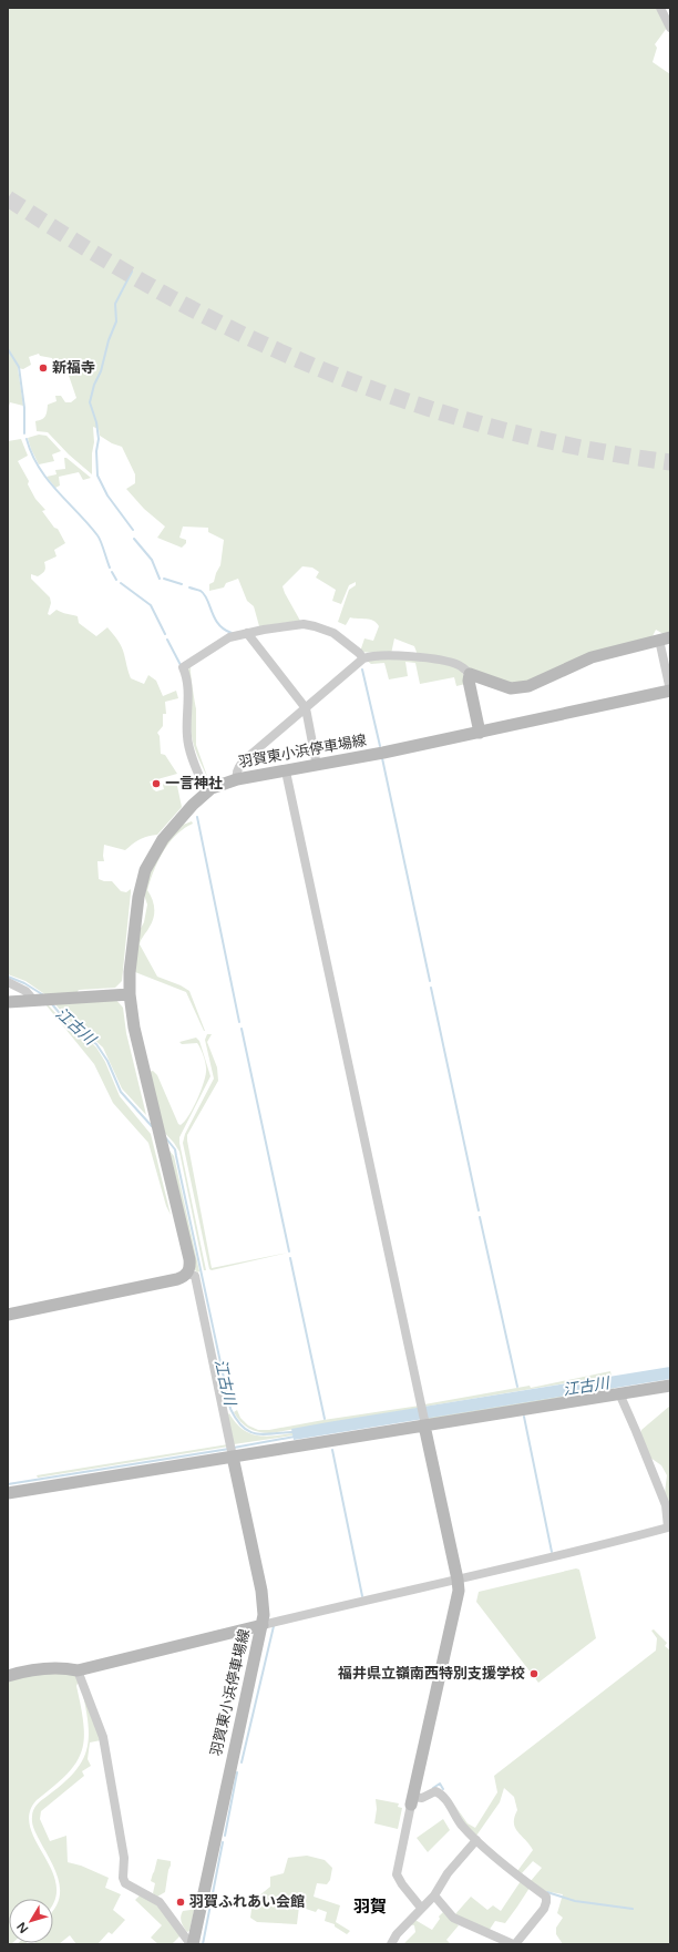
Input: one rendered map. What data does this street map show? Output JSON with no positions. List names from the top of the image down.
{
  "streets": {
    "street": ["羽賀東小浜停車場線"]
  },
  "districts": ["羽賀"],
  "water": ["江古川"],
  "places": [
    "新福寺",
    "一言神社",
    "福井県立嶺南西特別支援学校",
    "羽賀ふれあい会館"
  ],
  "north": "bottom left"
}
